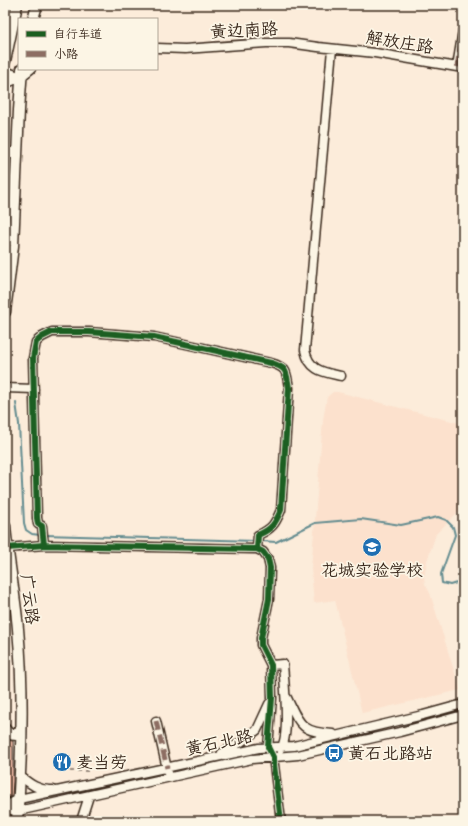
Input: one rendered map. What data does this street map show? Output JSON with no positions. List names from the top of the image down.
{
  "streets": {
    "main road": ["广云路"],
    "street": ["黄边南路", "解放庄路", "黄石北路"]
  },
  "crossings": [
    ["黄边南路", "解放庄路"],
    ["广云路", "黄石北路"]
  ],
  "places": {
    "school or university": ["花城实验学校"],
    "bus stop": ["黄石北路站"],
    "restaurant": ["麦当劳"]
  },
  "legend": ["自行车道", "小路"]
}
